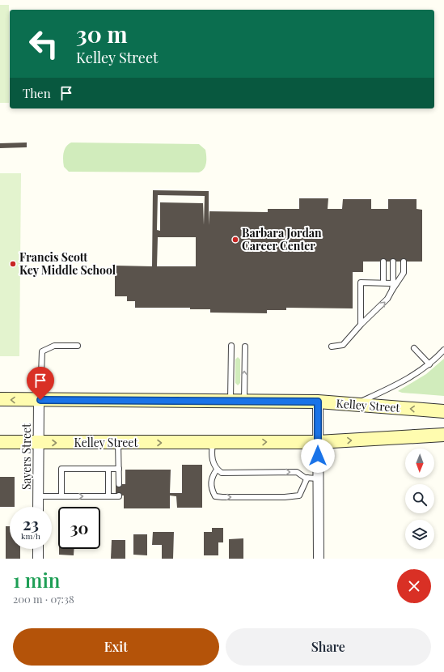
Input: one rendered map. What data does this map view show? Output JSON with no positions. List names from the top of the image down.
{
  "streets": {
    "main road": ["Kelley Street"],
    "street": ["Sayers Street"]
  },
  "crossings": [
    ["Kelley Street", "Sayers Street"]
  ],
  "places": ["Barbara Jordan Career Center", "Francis Scott Key Middle School"],
  "north": "bottom",
  "page": {
    "turn": ["30 m", "Kelley Street"],
    "then": "Then",
    "speed": "23 km/h",
    "limit": "30",
    "heading": ["1 min", "200 m · 07:38"],
    "buttons": ["Exit", "Share"]
  }
}
